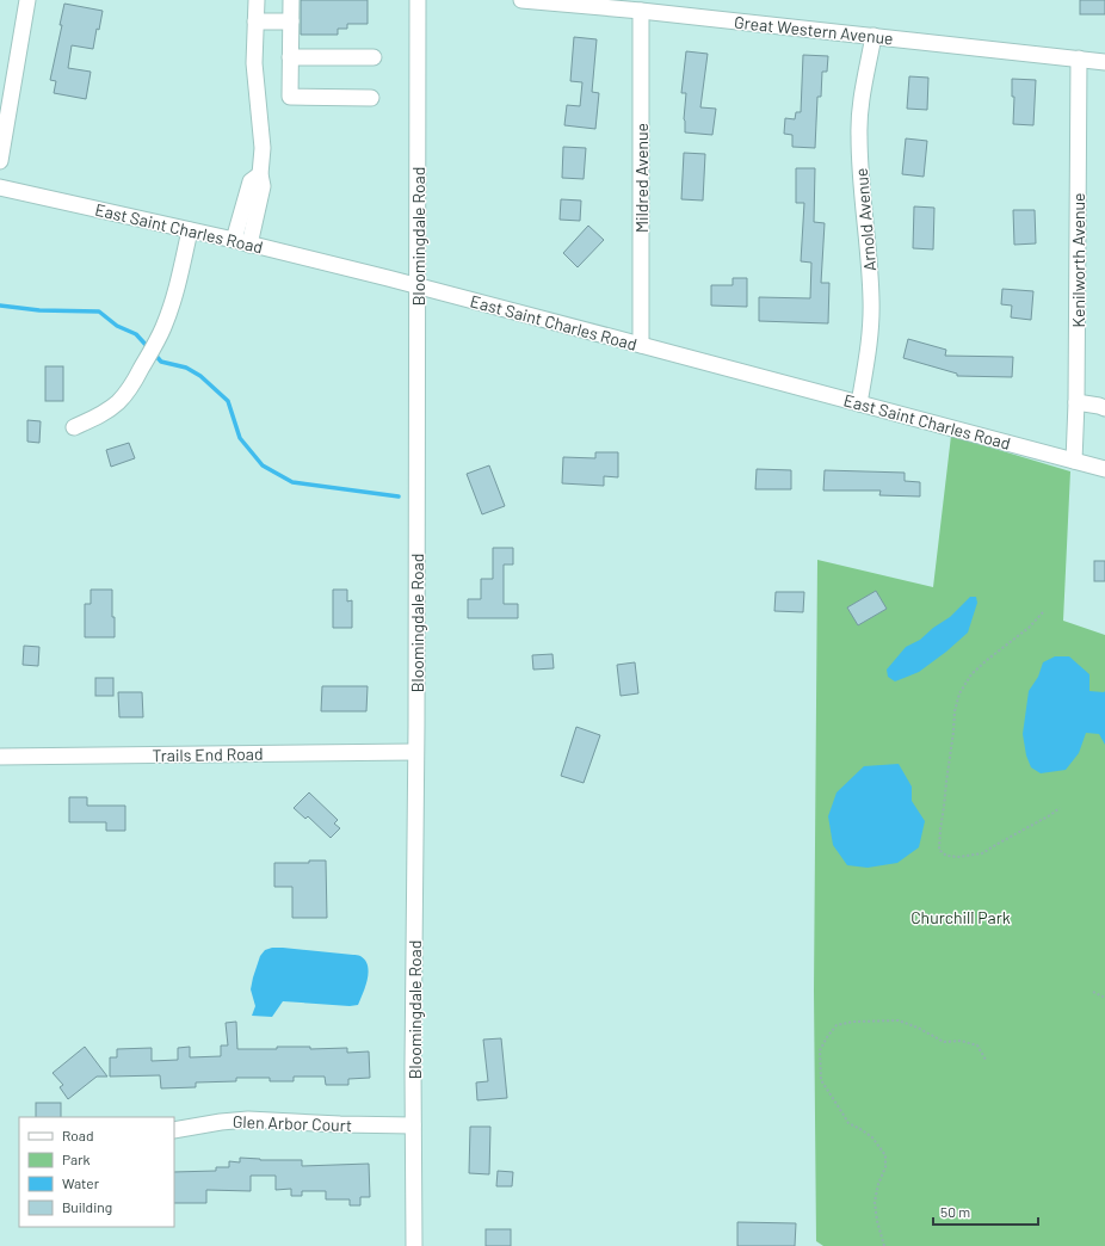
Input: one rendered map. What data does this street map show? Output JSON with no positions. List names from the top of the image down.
{
  "streets": {
    "street": [
      "Great Western Avenue",
      "Mildred Avenue",
      "Arnold Avenue",
      "East Saint Charles Road",
      "Bloomingdale Road",
      "Kenilworth Avenue",
      "Trails End Road",
      "Glen Arbor Court"
    ]
  },
  "crossings": [
    ["Great Western Avenue", "Mildred Avenue"],
    ["Great Western Avenue", "Arnold Avenue"],
    ["Great Western Avenue", "Kenilworth Avenue"],
    ["Mildred Avenue", "East Saint Charles Road"],
    ["Arnold Avenue", "East Saint Charles Road"],
    ["East Saint Charles Road", "Bloomingdale Road"],
    ["East Saint Charles Road", "Kenilworth Avenue"],
    ["Bloomingdale Road", "Trails End Road"],
    ["Bloomingdale Road", "Glen Arbor Court"]
  ],
  "parks": ["Churchill Park"],
  "legend": [
    "Road",
    "Park",
    "Water",
    "Building"
  ],
  "scale_bar": "50 m"
}
